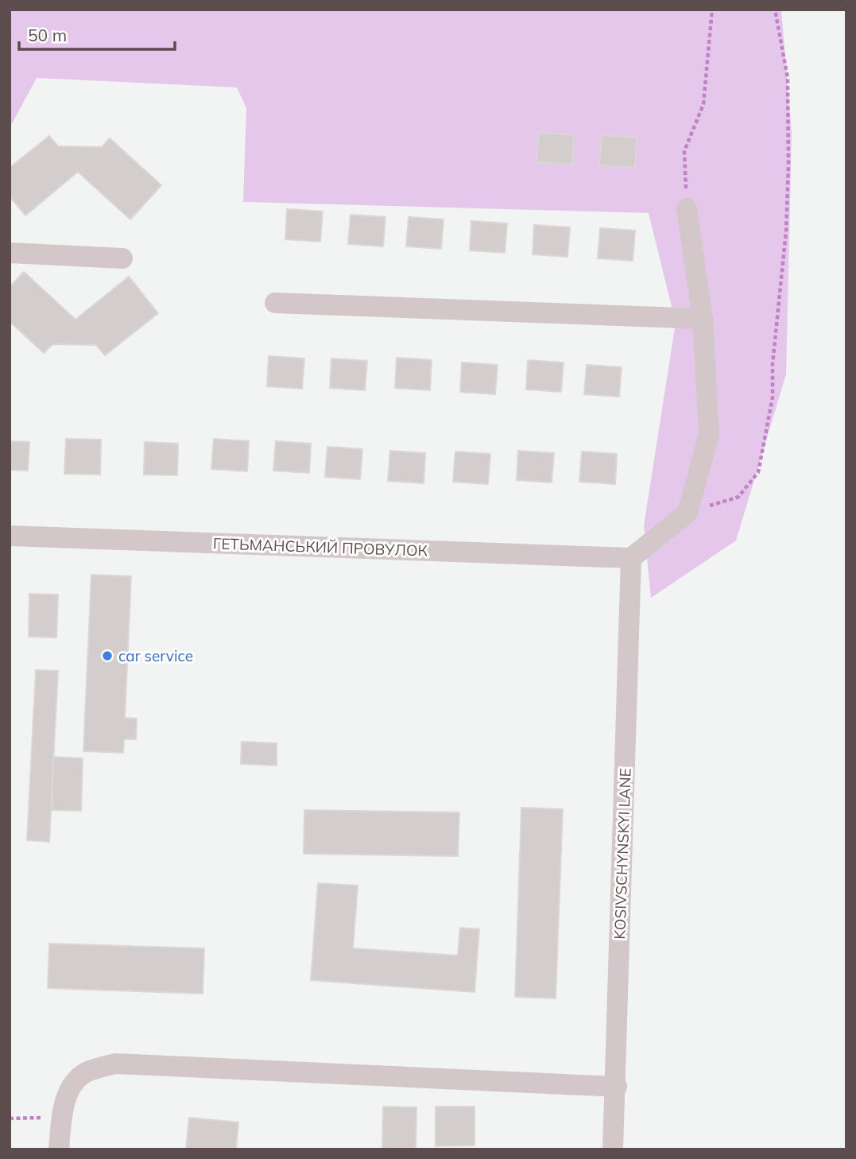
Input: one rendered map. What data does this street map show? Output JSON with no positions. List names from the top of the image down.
{
  "streets": {
    "street": ["ГЕТЬМАНСЬКИЙ ПРОВУЛОК", "KOSIVSCHYNSKYI LANE"]
  },
  "crossings": [
    ["ГЕТЬМАНСЬКИЙ ПРОВУЛОК", "KOSIVSCHYNSKYI LANE"]
  ],
  "places": ["car service"],
  "scale_bar": "50 m"
}
